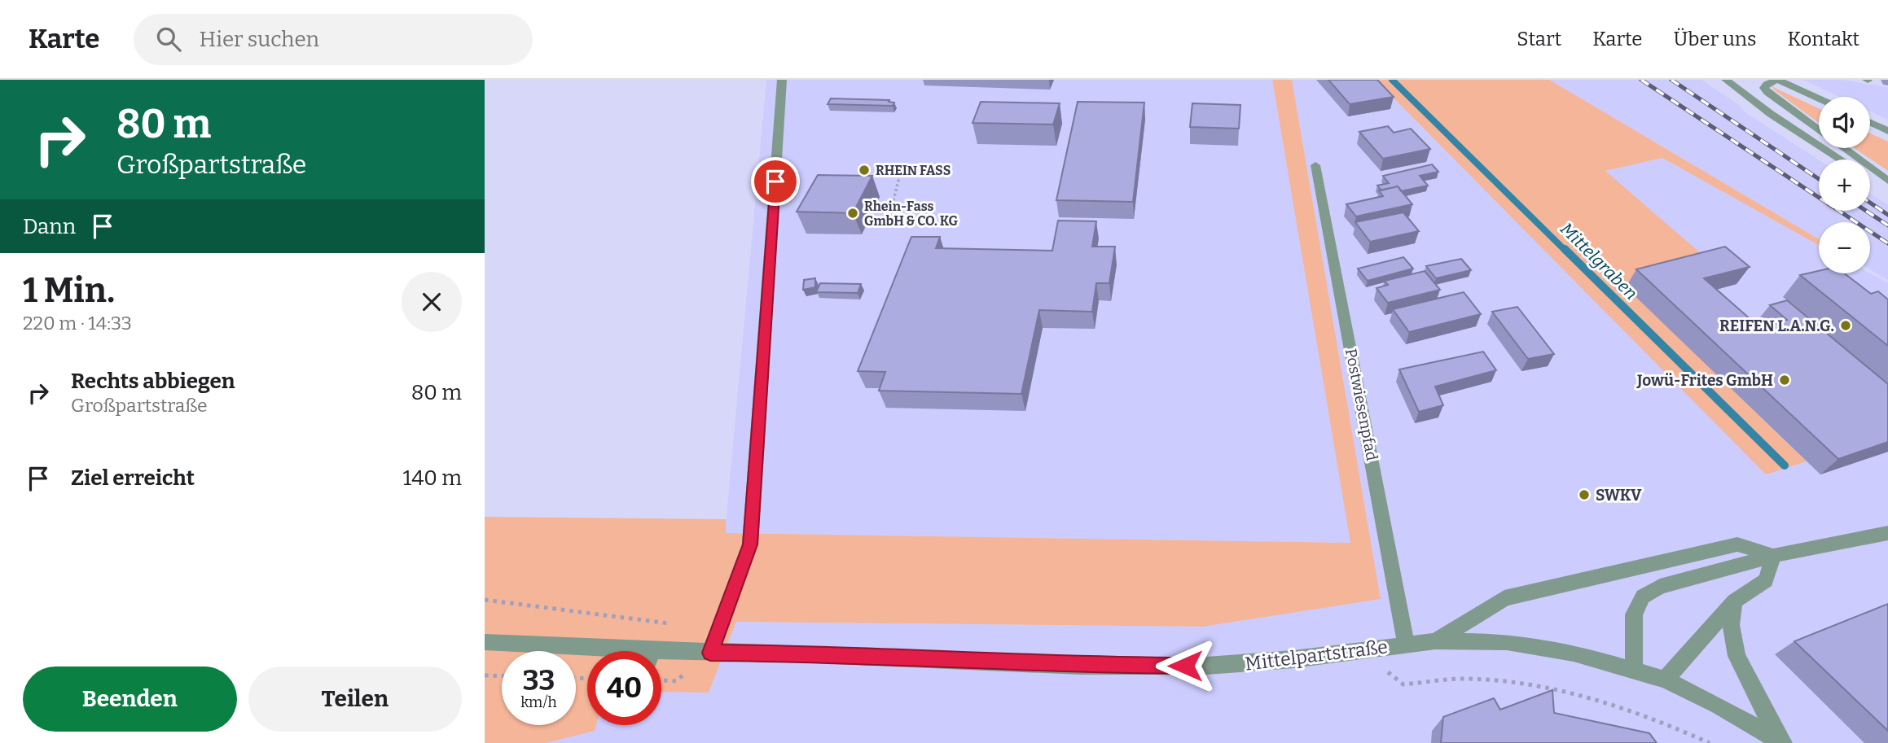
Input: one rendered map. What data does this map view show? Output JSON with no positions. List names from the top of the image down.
{
  "streets": {
    "street": ["Postwiesenpfad", "Mittelpartstraße"]
  },
  "crossings": [
    ["Postwiesenpfad", "Mittelpartstraße"]
  ],
  "water": ["Mittelgraben"],
  "places": [
    "RHEIN FASS",
    "Rhein-Fass GmbH & CO. KG",
    "REIFEN L.A.N.G.",
    "Jowü-Frites GmbH",
    "SWKV"
  ],
  "page": {
    "header": "Karte",
    "search": "Hier suchen",
    "nav": [
      "Start",
      "Karte",
      "Über uns",
      "Kontakt"
    ],
    "turn": ["80 m", "Großpartstraße"],
    "map_buttons": ["+", "−"],
    "then": "Dann",
    "heading": ["1 Min.", "220 m · 14:33"],
    "list": [
      {
        "name": "Rechts abbiegen",
        "note": "Großpartstraße",
        "value": "80 m"
      },
      {
        "name": "Ziel erreicht",
        "value": "140 m"
      }
    ],
    "speed": "33 km/h",
    "limit": "40",
    "buttons": ["Beenden", "Teilen"]
  }
}
